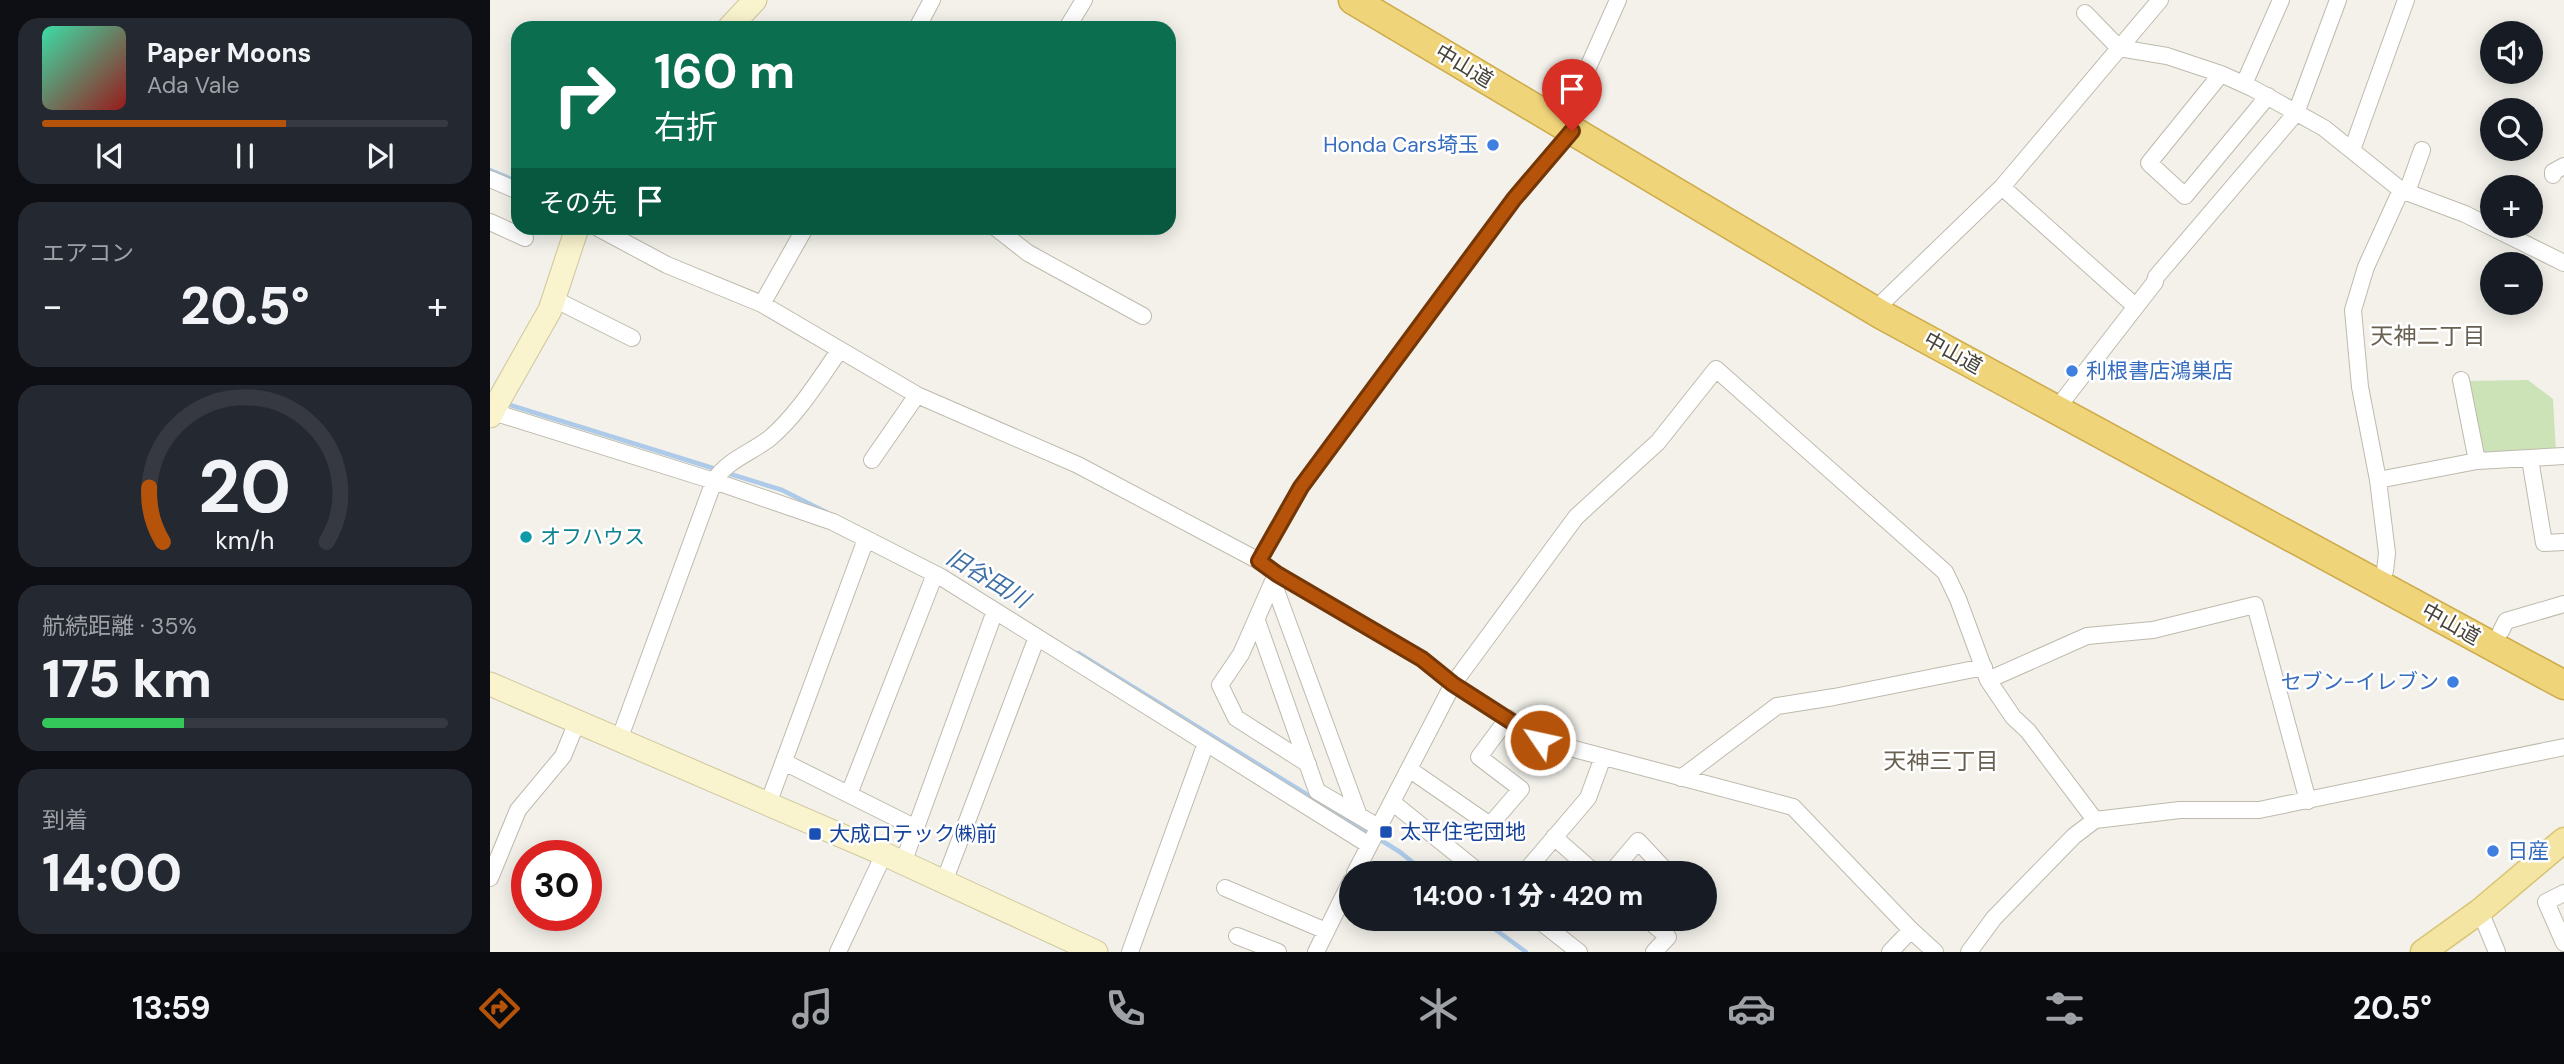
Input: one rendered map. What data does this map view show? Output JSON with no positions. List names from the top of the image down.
{
  "streets": {
    "highway": ["中山道"]
  },
  "districts": ["天神二丁目", "天神三丁目"],
  "water": ["旧谷田川"],
  "places": {
    "other": [
      "Honda Cars埼玉",
      "利根書店鴻巣店",
      "オフハウス",
      "セブン-イレブン",
      "日産"
    ],
    "transit": ["太平住宅団地", "大成ロテック㈱前"]
  },
  "page": {
    "map_buttons": ["+", "−"],
    "turn": ["160 m", "右折"],
    "song": ["Paper Moons", "Ada Vale"],
    "then": "その先",
    "tile": [
      "エアコン",
      ["航続距離 · 35%", "175 km"],
      ["到着", "14:00"]
    ],
    "heat": ["−", "20.5°", "+"],
    "limit": "30",
    "trip": "14:00 · 1 分 · 420 m",
    "tabs": ["13:59", "20.5°"],
    "gauge": ["20", "km/h"]
  }
}
